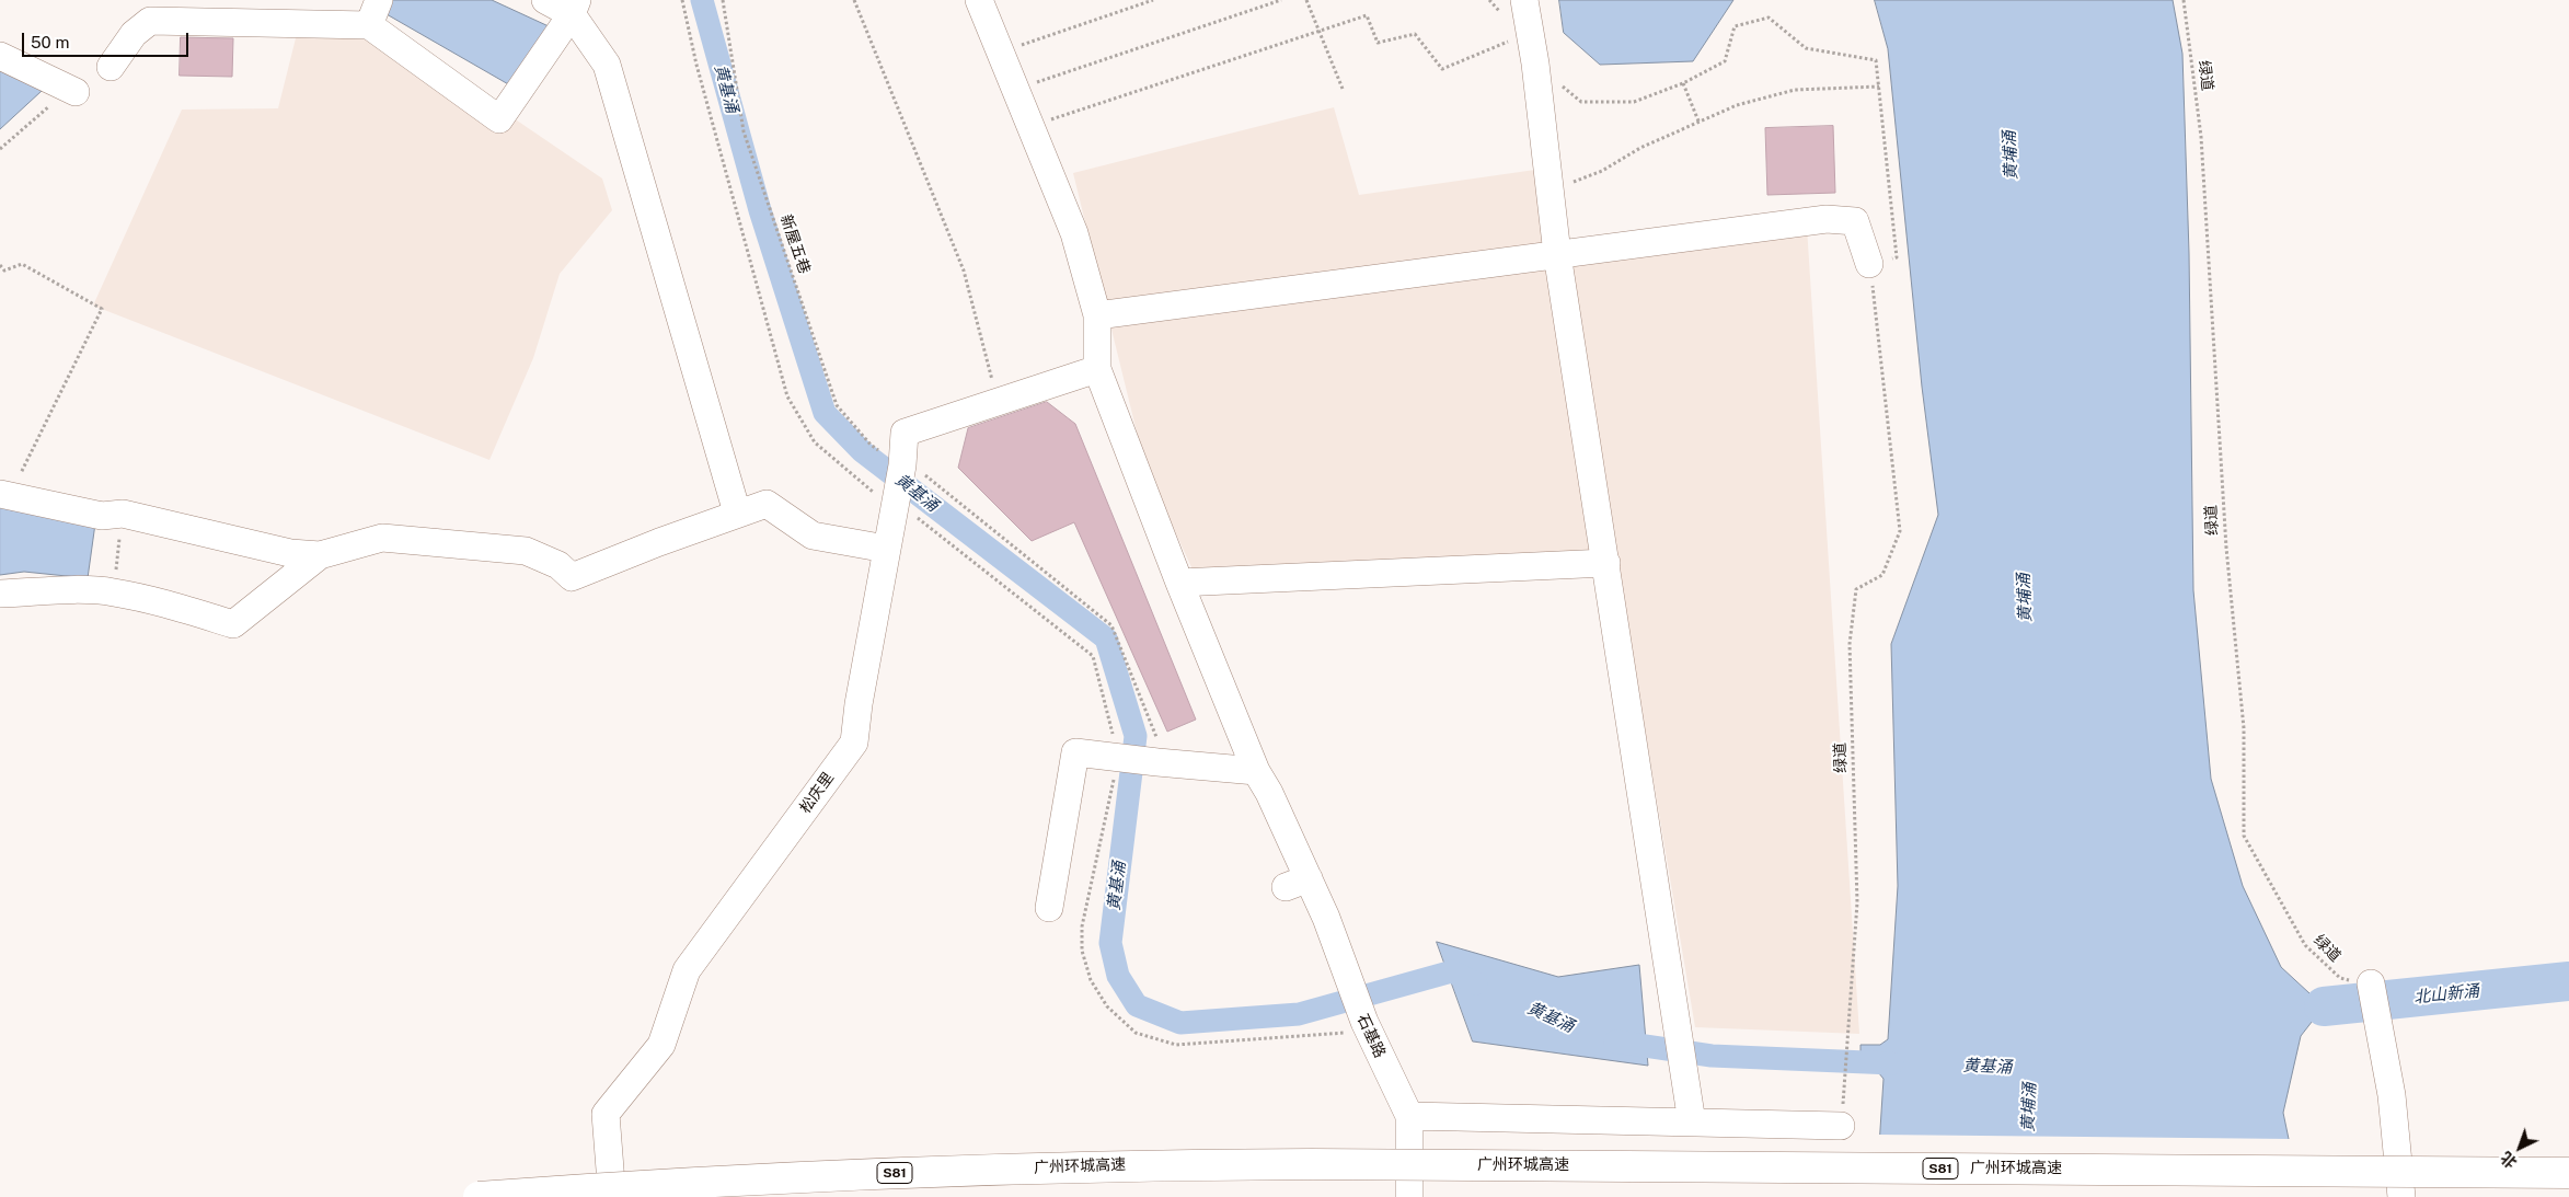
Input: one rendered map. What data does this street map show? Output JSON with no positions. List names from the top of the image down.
{
  "streets": {
    "highway": ["广州环城高速", "S81"],
    "street": ["松庆里", "石基路"],
    "path": ["绿道", "新屋五巷"]
  },
  "crossings": [
    ["新屋五巷", "松庆里"]
  ],
  "water": ["黄基涌", "黄埔涌", "北山新涌"],
  "scale_bar": "50 m",
  "north": "bottom left"
}
